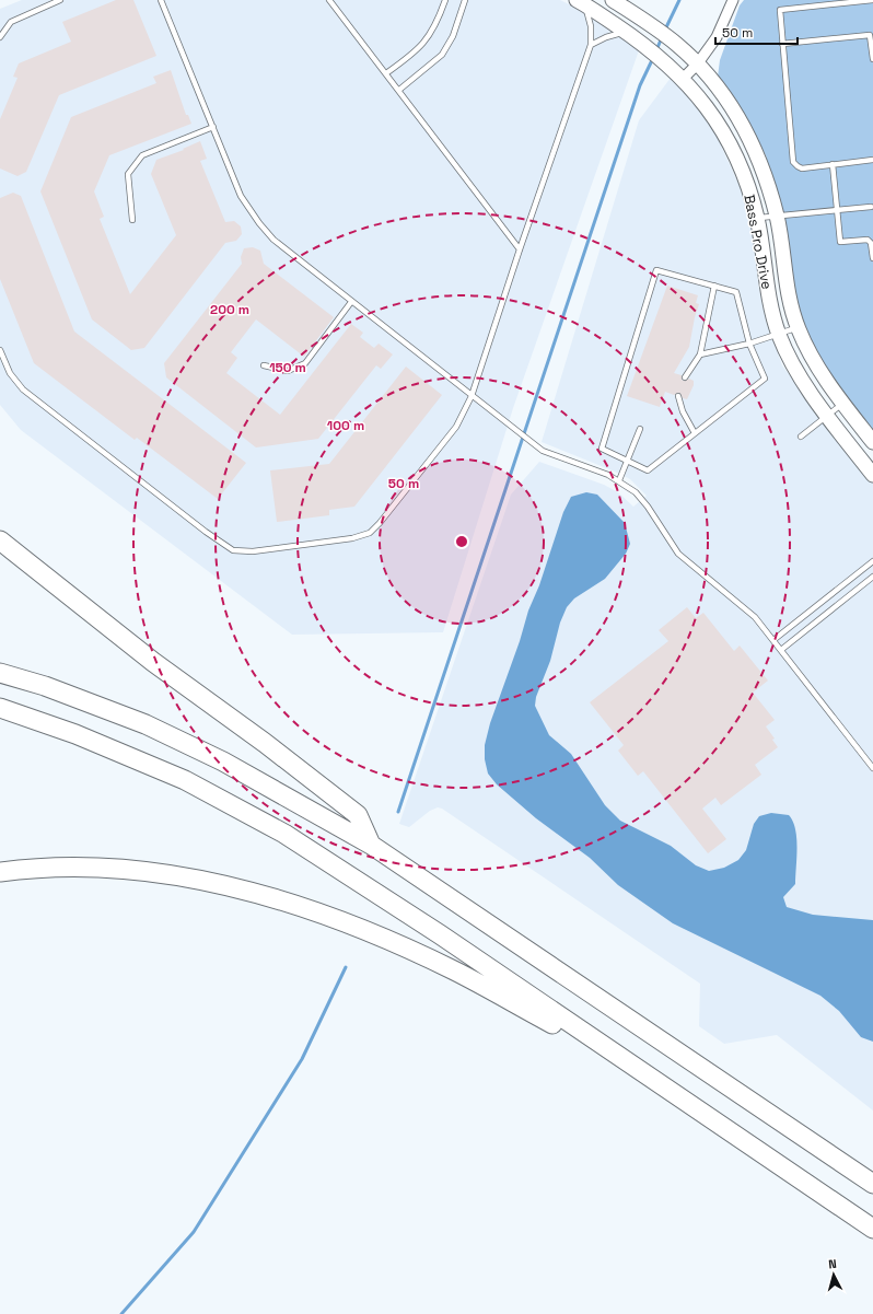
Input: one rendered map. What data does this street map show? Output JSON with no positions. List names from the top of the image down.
{
  "streets": {
    "street": ["Bass Pro Drive"]
  },
  "scale_bar": "50 m",
  "north": "top",
  "rings": [
    "200 m",
    "150 m",
    "100 m",
    "50 m"
  ]
}
